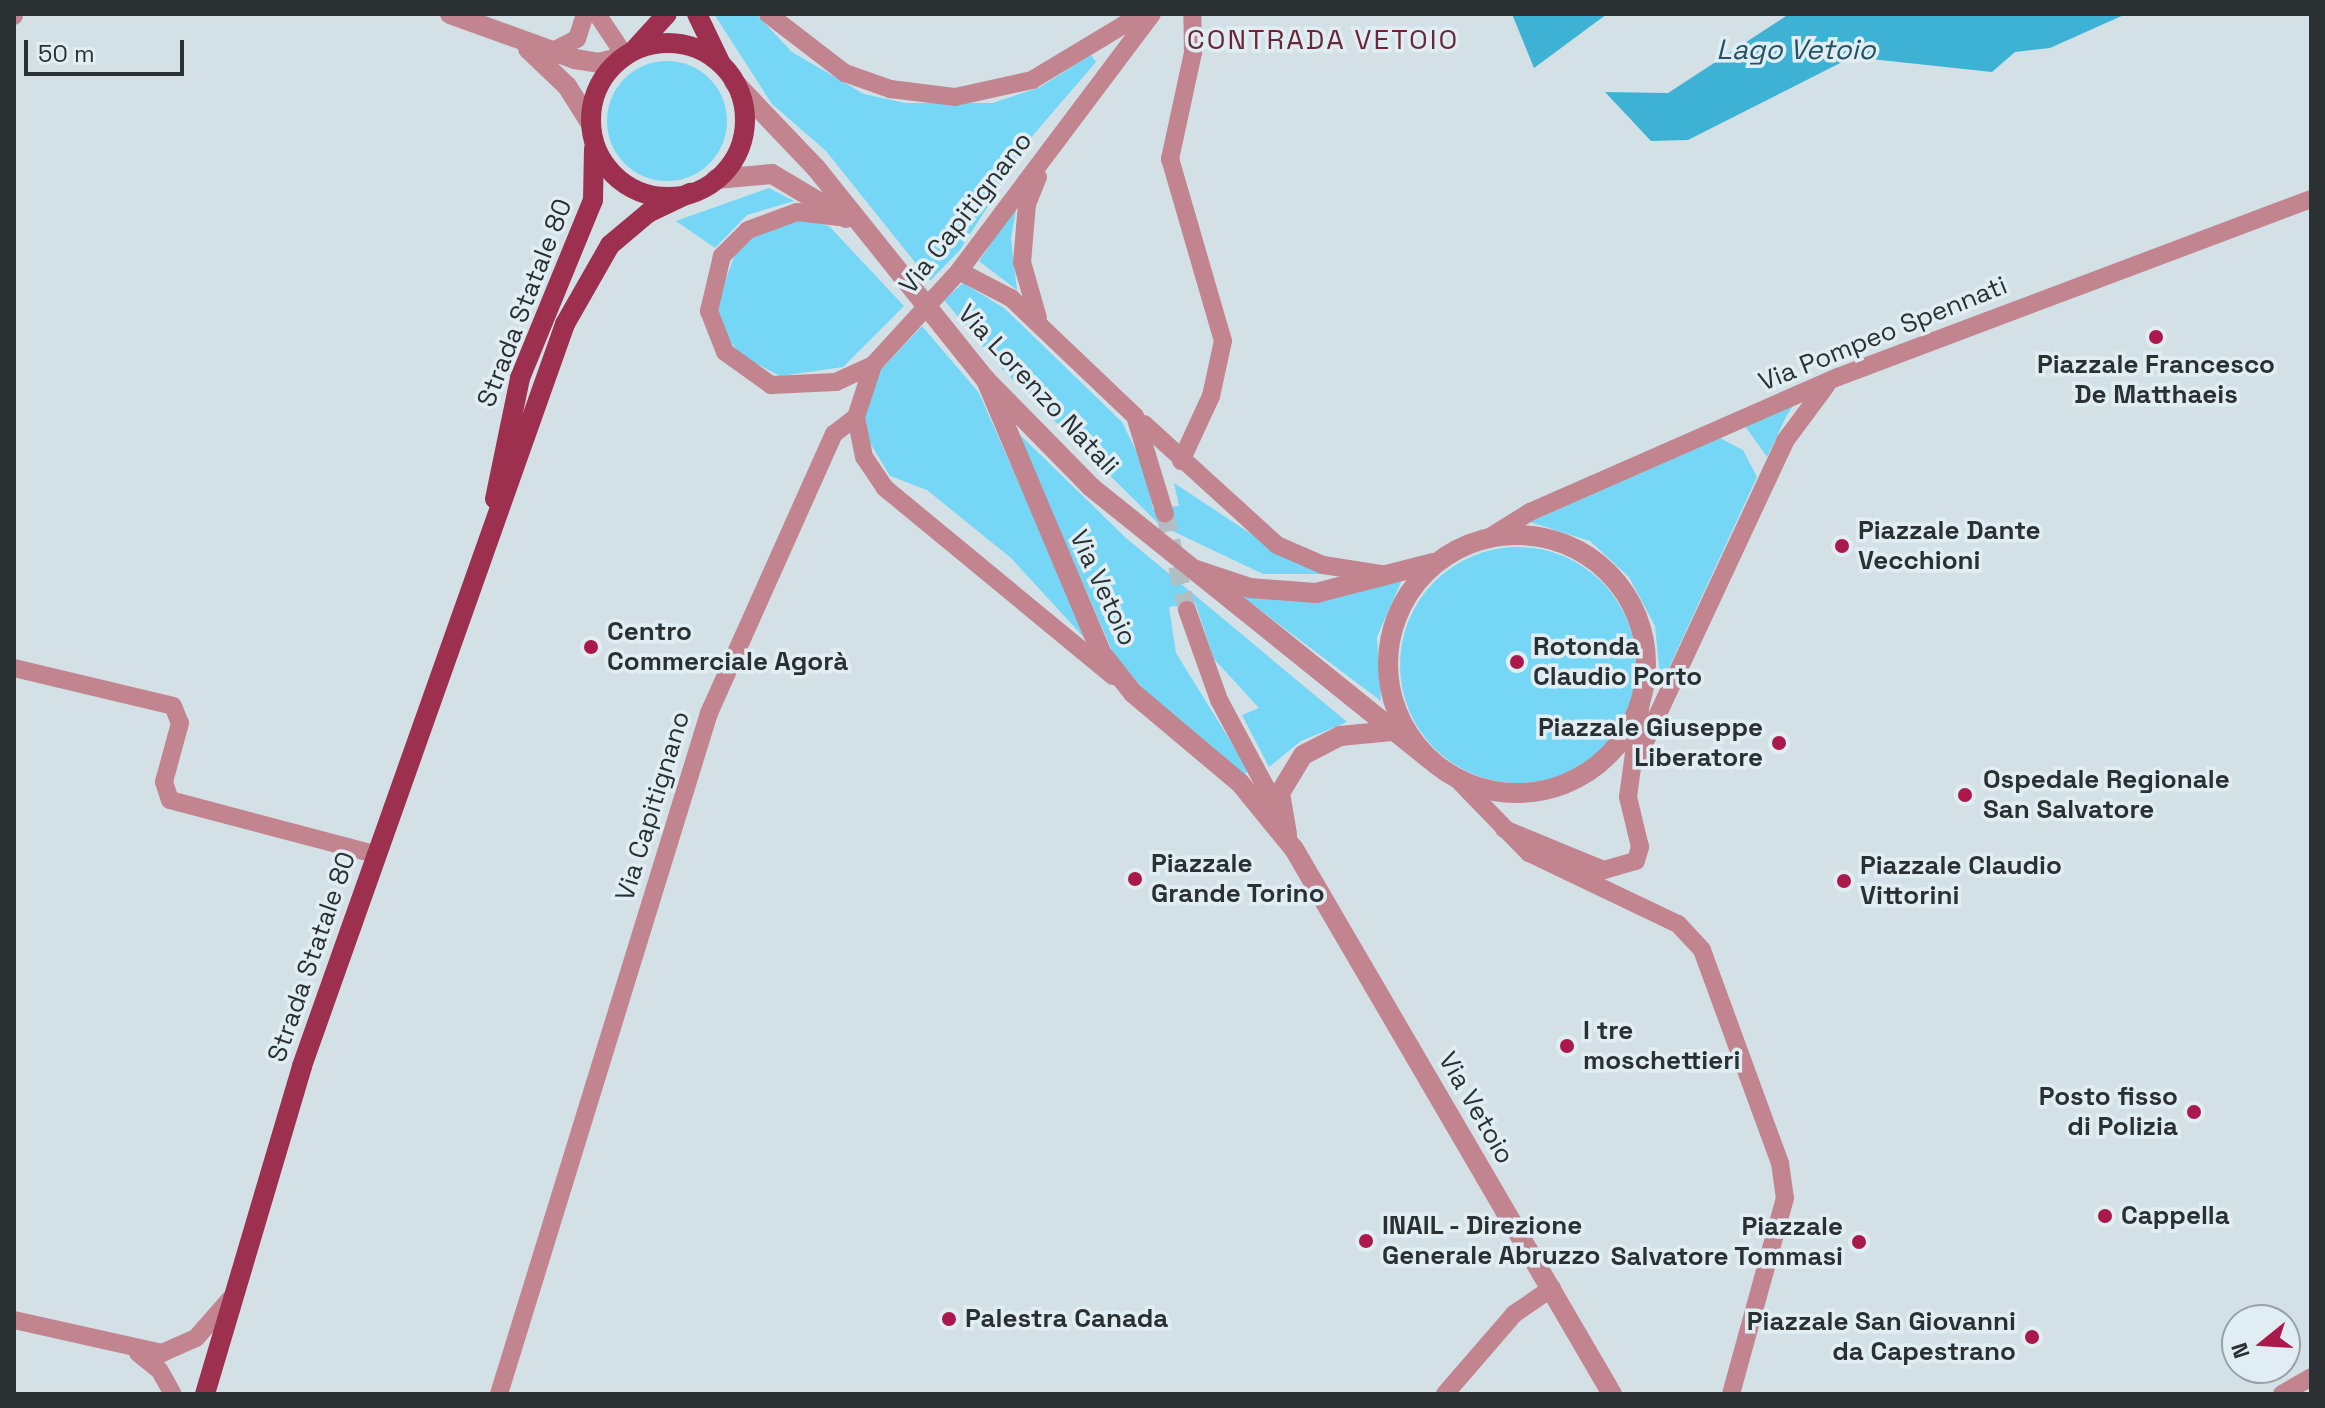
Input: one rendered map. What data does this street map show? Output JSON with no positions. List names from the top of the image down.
{
  "streets": {
    "main road": ["Strada Statale 80"],
    "street": [
      "Via Capitignano",
      "Via Pompeo Spennati",
      "Via Lorenzo Natali",
      "Via Vetoio"
    ]
  },
  "crossings": [
    ["Strada Statale 80", "Via Lorenzo Natali"],
    ["Via Pompeo Spennati", "Via Lorenzo Natali"],
    ["Via Lorenzo Natali", "Via Vetoio"]
  ],
  "districts": ["CONTRADA VETOIO"],
  "water": ["Lago Vetoio"],
  "places": [
    "Piazzale Francesco De Matthaeis",
    "Piazzale Dante Vecchioni",
    "Centro Commerciale Agorà",
    "Rotonda Claudio Porto",
    "Piazzale Giuseppe Liberatore",
    "Ospedale Regionale San Salvatore",
    "Piazzale Grande Torino",
    "Piazzale Claudio Vittorini",
    "I tre moschettieri",
    "Posto fisso di Polizia",
    "Cappella",
    "INAIL - Direzione Generale Abruzzo",
    "Piazzale Salvatore Tommasi",
    "Palestra Canada",
    "Piazzale San Giovanni da Capestrano"
  ],
  "scale_bar": "50 m",
  "north": "left"
}
